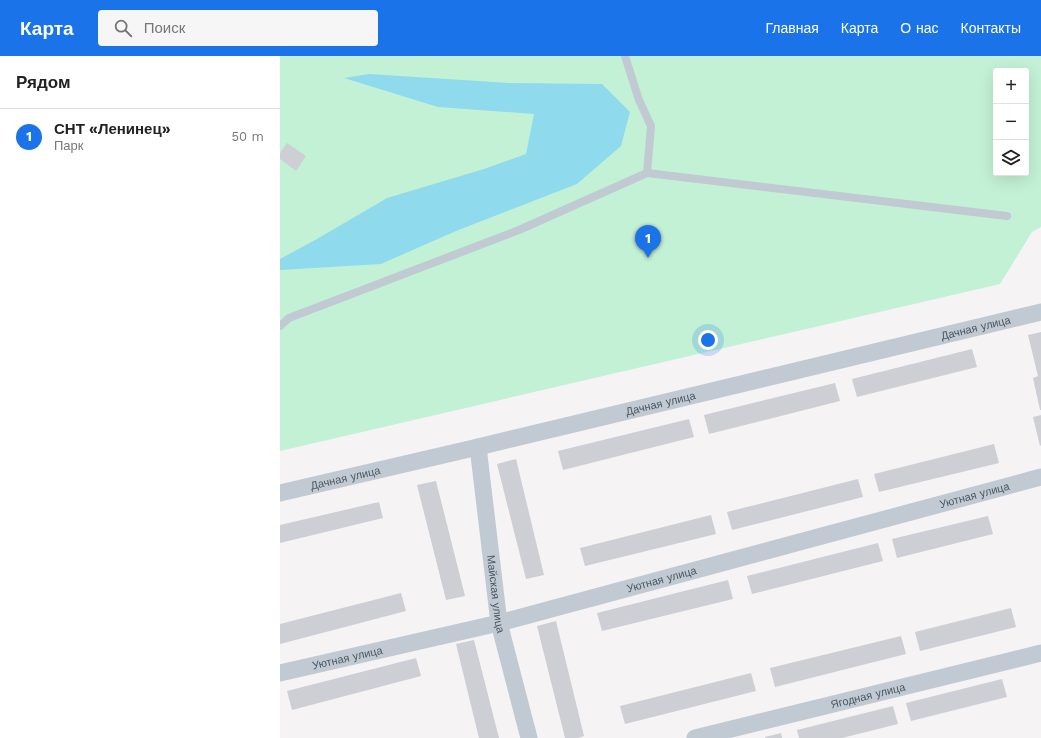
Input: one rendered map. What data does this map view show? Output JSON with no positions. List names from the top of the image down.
{
  "streets": {
    "street": [
      "Дачная улица",
      "Уютная улица",
      "Майская улица",
      "Ягодная улица"
    ]
  },
  "crossings": [
    ["Дачная улица", "Майская улица"],
    ["Уютная улица", "Майская улица"]
  ],
  "page": {
    "header": "Карта",
    "search": "Поиск",
    "nav": [
      "Главная",
      "Карта",
      "О нас",
      "Контакты"
    ],
    "heading": "Рядом",
    "map_buttons": ["+", "−"],
    "list": [
      {
        "mark": "1",
        "name": "СНТ «Ленинец»",
        "note": "Парк",
        "value": "50 m"
      }
    ],
    "pins": "1"
  }
}
